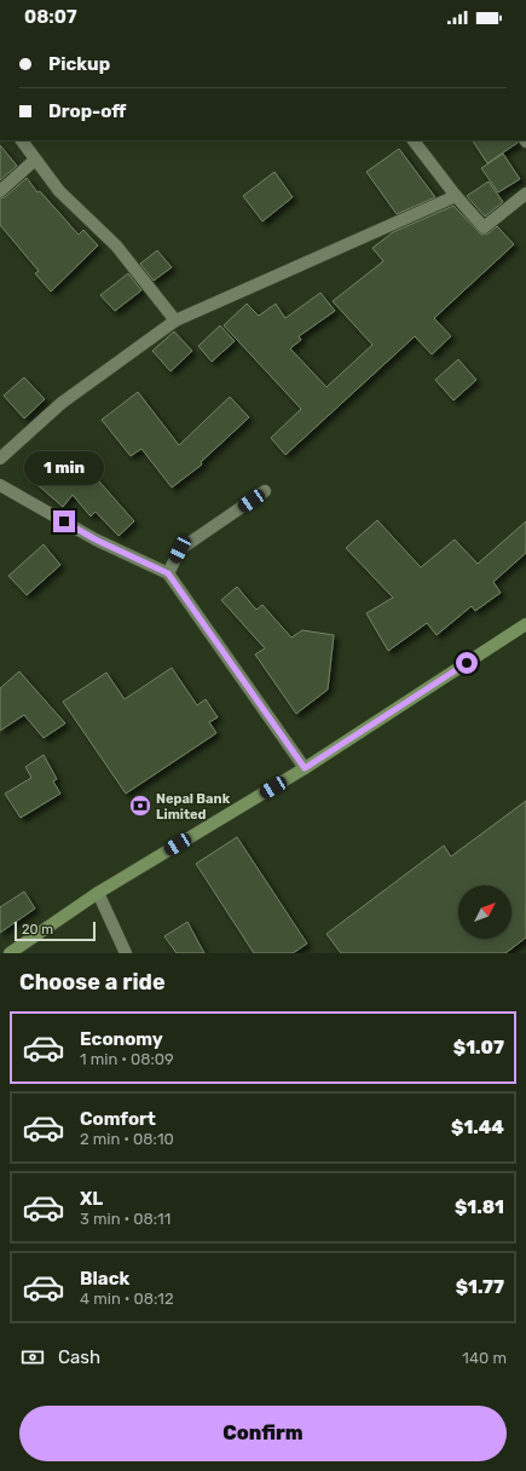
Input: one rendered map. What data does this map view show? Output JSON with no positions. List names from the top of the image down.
{
  "places": {
    "bank": ["Nepal Bank Limited"]
  },
  "scale_bar": "20 m",
  "north": "top right",
  "page": {
    "status": "08:07",
    "banner": ["Pickup", "Drop-off"],
    "bubble": "1 min",
    "scale": "20 m",
    "heading": "Choose a ride",
    "list": [
      {
        "name": "Economy",
        "note": "1 min · 08:09",
        "value": "$1.07"
      },
      {
        "name": "Comfort",
        "note": "2 min · 08:10",
        "value": "$1.44"
      },
      {
        "name": "XL",
        "note": "3 min · 08:11",
        "value": "$1.81"
      },
      {
        "name": "Black",
        "note": "4 min · 08:12",
        "value": "$1.77"
      }
    ],
    "pay": ["Cash", "140 m"],
    "buttons": "Confirm"
  }
}
